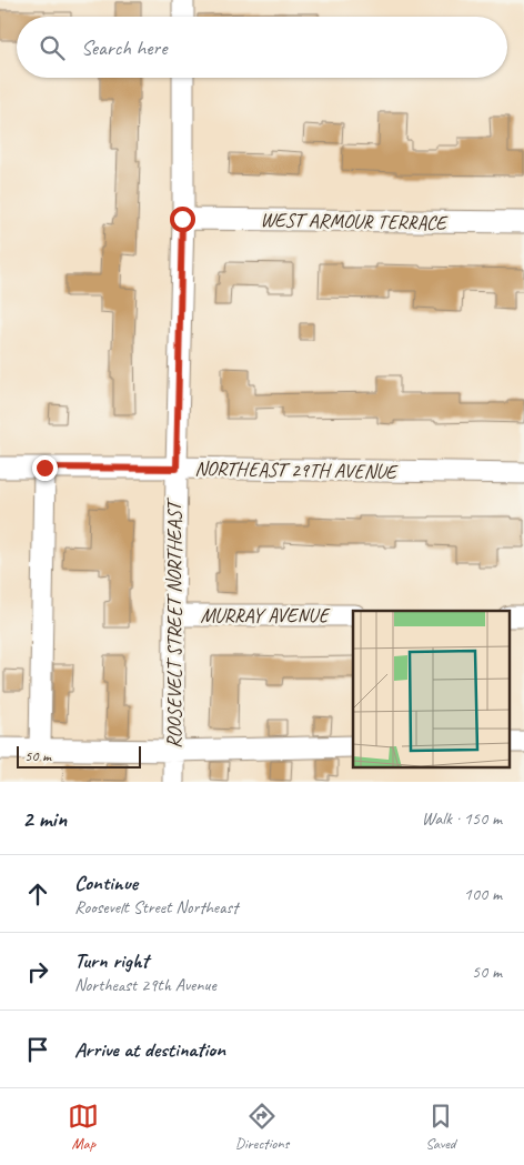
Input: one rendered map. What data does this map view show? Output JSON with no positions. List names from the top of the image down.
{
  "streets": {
    "street": [
      "WEST ARMOUR TERRACE",
      "NORTHEAST 29TH AVENUE",
      "MURRAY AVENUE",
      "ROOSEVELT STREET NORTHEAST"
    ]
  },
  "crossings": [
    ["WEST ARMOUR TERRACE", "ROOSEVELT STREET NORTHEAST"],
    ["NORTHEAST 29TH AVENUE", "ROOSEVELT STREET NORTHEAST"],
    ["MURRAY AVENUE", "ROOSEVELT STREET NORTHEAST"]
  ],
  "scale_bar": "50 m",
  "page": {
    "search": "Search here",
    "scale": "50 m",
    "heading": ["2 min", "Walk · 150 m"],
    "list": [
      ["Continue", "Roosevelt Street Northeast", "100 m"],
      ["Turn right", "Northeast 29th Avenue", "50 m"],
      "Arrive at destination"
    ],
    "nav": ["Map", "Directions", "Saved"]
  }
}
